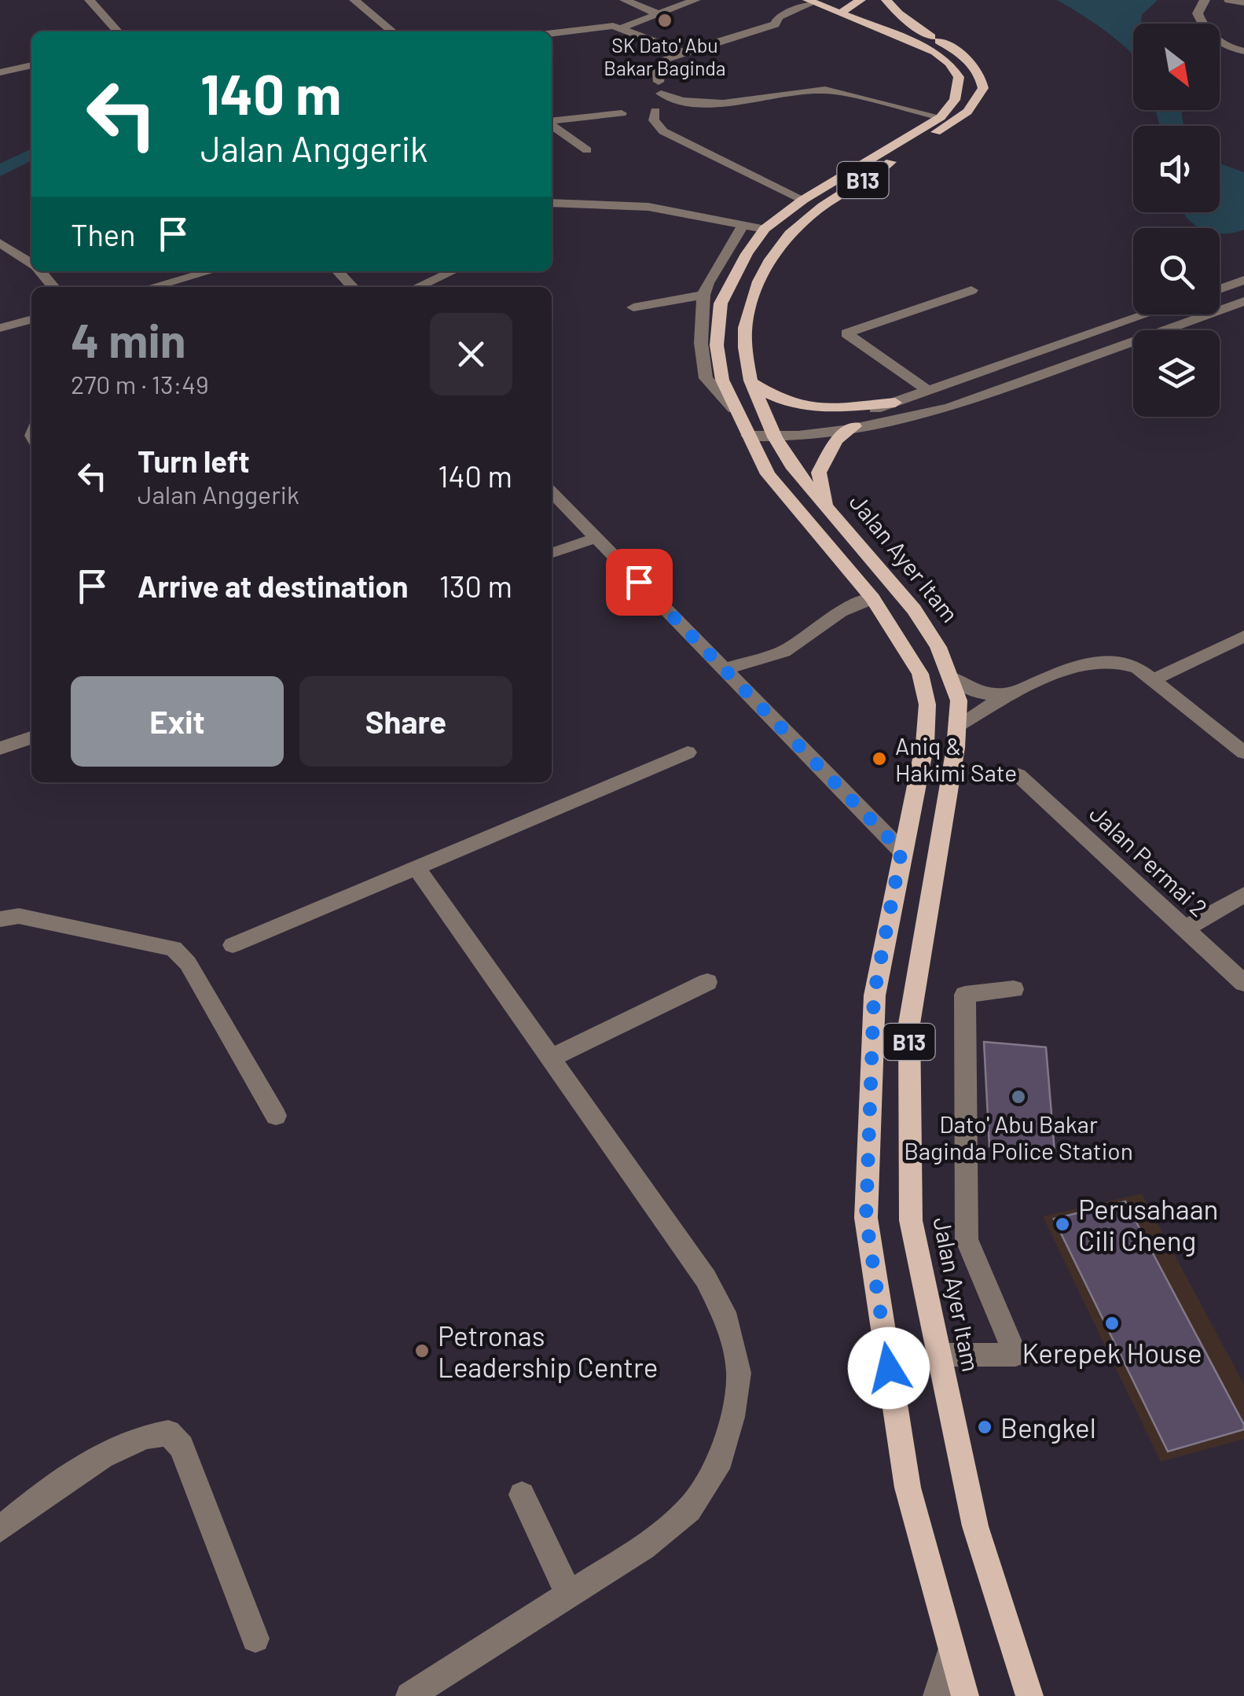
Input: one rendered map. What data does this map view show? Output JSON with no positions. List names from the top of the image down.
{
  "streets": {
    "main road": ["B13", "Jalan Ayer Itam"],
    "street": ["Jalan Permai 2"]
  },
  "crossings": [
    ["B13", "Jalan Ayer Itam"]
  ],
  "places": [
    "SK Dato' Abu Bakar Baginda",
    "Aniq & Hakimi Sate",
    "Dato' Abu Bakar Baginda Police Station",
    "Perusahaan Cili Cheng",
    "Kerepek House",
    "Petronas Leadership Centre",
    "Bengkel"
  ],
  "north": "bottom right",
  "page": {
    "turn": ["140 m", "Jalan Anggerik"],
    "then": "Then",
    "heading": ["4 min", "270 m · 13:49"],
    "list": [
      {
        "name": "Turn left",
        "note": "Jalan Anggerik",
        "value": "140 m"
      },
      {
        "name": "Arrive at destination",
        "value": "130 m"
      }
    ],
    "buttons": ["Exit", "Share"]
  }
}
